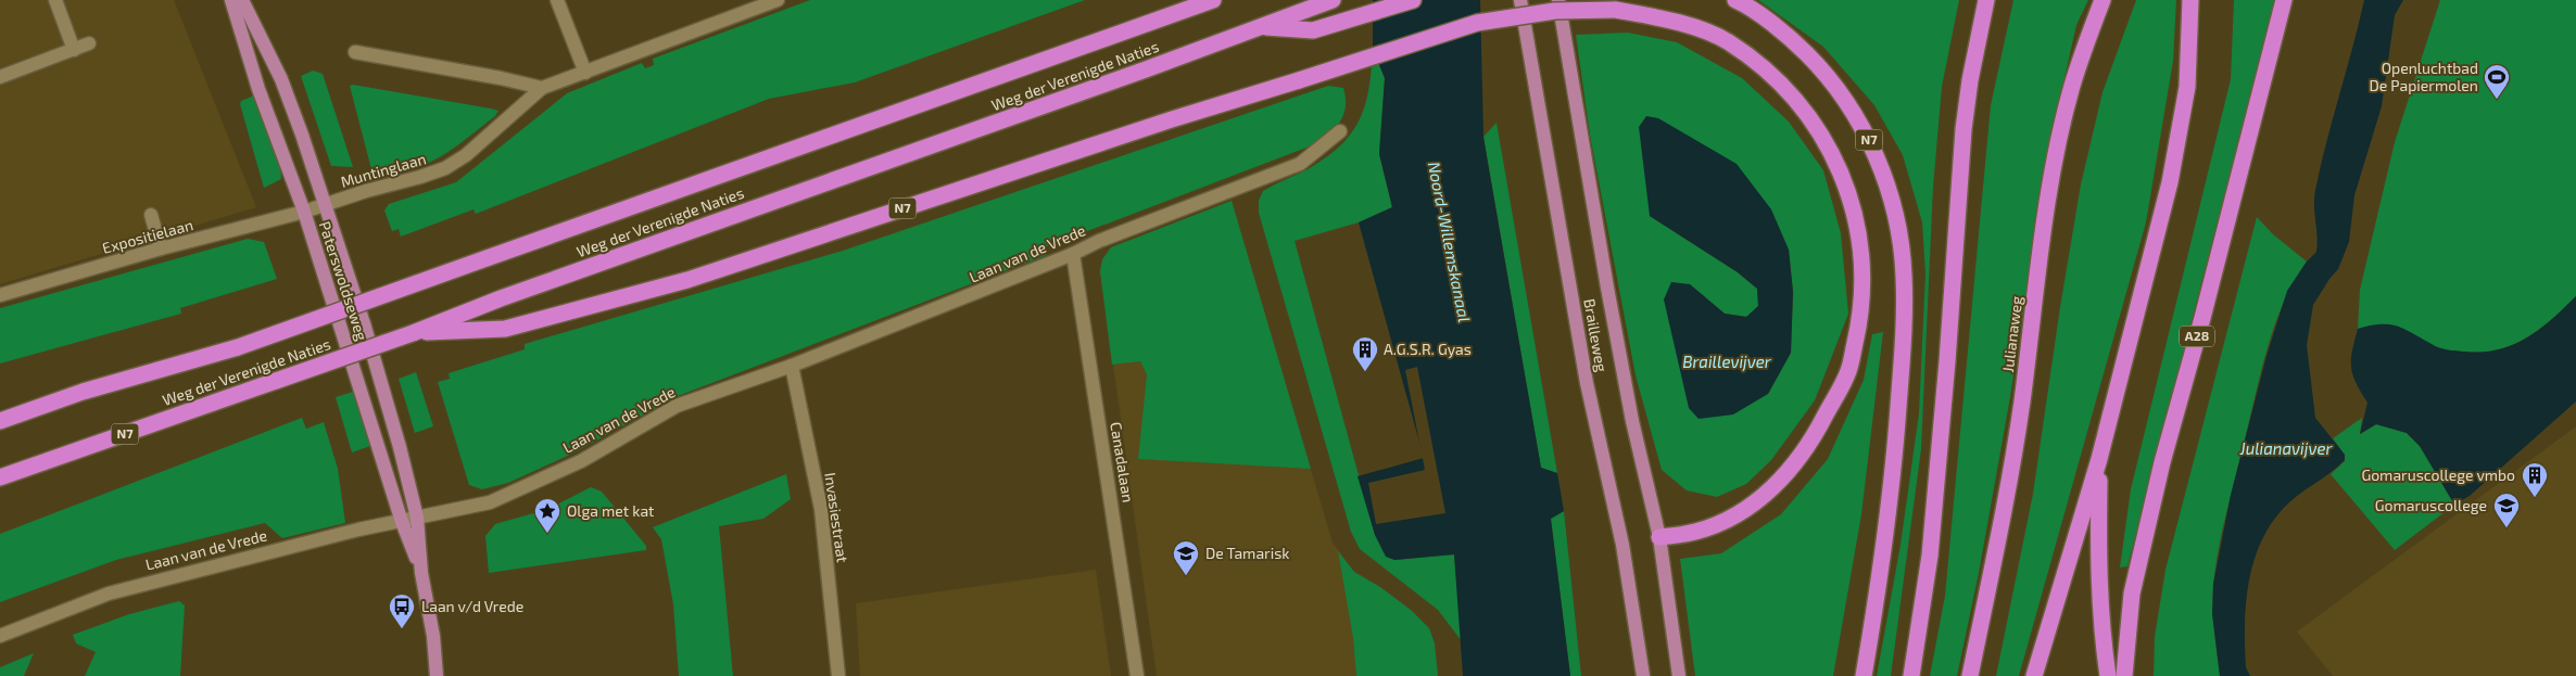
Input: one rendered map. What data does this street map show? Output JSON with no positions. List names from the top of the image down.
{
  "streets": {
    "highway": [
      "Weg der Verenigde Naties",
      "N7",
      "Julianaweg",
      "A28"
    ],
    "main road": ["Paterswoldseweg", "Brailleweg"],
    "street": [
      "Muntinglaan",
      "Expositielaan",
      "Laan van de Vrede",
      "Canadalaan",
      "Invasiestraat"
    ]
  },
  "crossings": [
    ["Weg der Verenigde Naties", "N7"],
    ["N7", "Brailleweg"],
    ["Muntinglaan", "Expositielaan"],
    ["Muntinglaan", "Paterswoldseweg"],
    ["Expositielaan", "Paterswoldseweg"],
    ["Laan van de Vrede", "Paterswoldseweg"],
    ["Laan van de Vrede", "Canadalaan"],
    ["Laan van de Vrede", "Invasiestraat"]
  ],
  "water": ["Noord-Willemskanaal", "Braillevijver", "Julianavijver"],
  "places": {
    "sports": ["Openluchtbad De Papiermolen"],
    "building": ["A.G.S.R. Gyas", "Gomaruscollege vmbo"],
    "school or university": ["Gomaruscollege", "De Tamarisk"],
    "place": ["Olga met kat"],
    "bus stop": ["Laan v/d Vrede"]
  }
}
